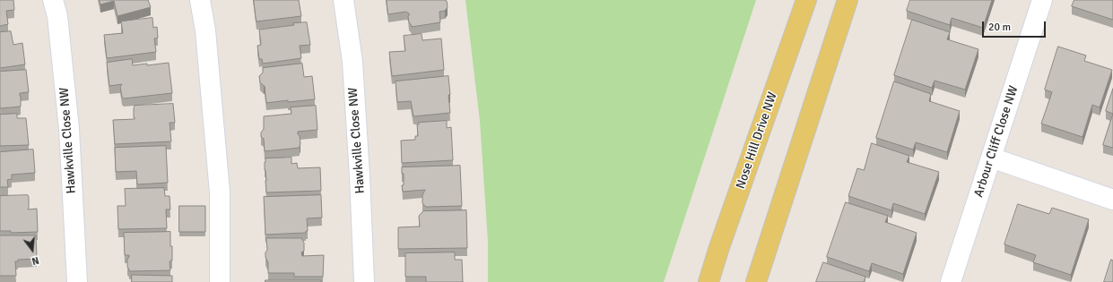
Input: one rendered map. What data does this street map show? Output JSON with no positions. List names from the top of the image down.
{
  "streets": {
    "main road": ["Nose Hill Drive NW"],
    "street": ["Hawkville Close NW", "Arbour Cliff Close NW"]
  },
  "scale_bar": "20 m",
  "north": "bottom"
}
